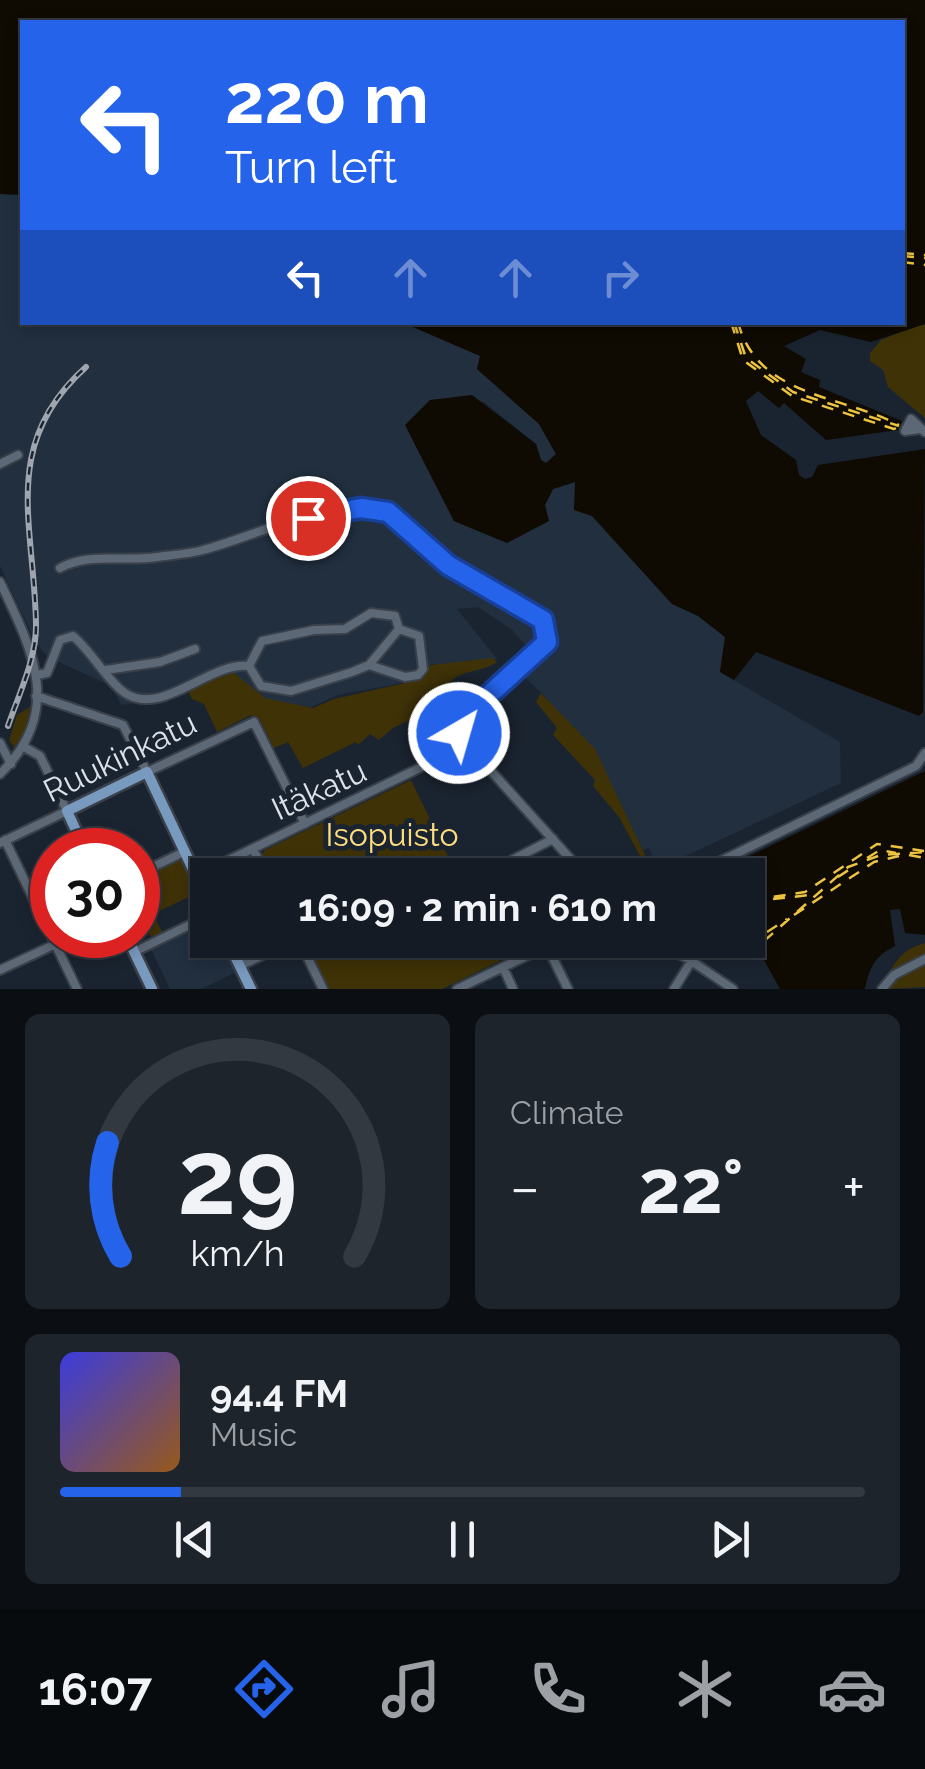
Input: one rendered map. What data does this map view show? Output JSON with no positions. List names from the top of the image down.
{
  "streets": {
    "main road": ["Ruukinkatu"],
    "street": ["Itäkatu"]
  },
  "crossings": [
    ["Ruukinkatu", "Itäkatu"]
  ],
  "parks": ["Isopuisto"],
  "page": {
    "turn": ["220 m", "Turn left"],
    "limit": "30",
    "trip": "16:09 · 2 min · 610 m",
    "tile": "Climate",
    "heat": ["−", "22°", "+"],
    "song": ["94.4 FM", "Music"],
    "tabs": "16:07",
    "gauge": ["29", "km/h"]
  }
}
